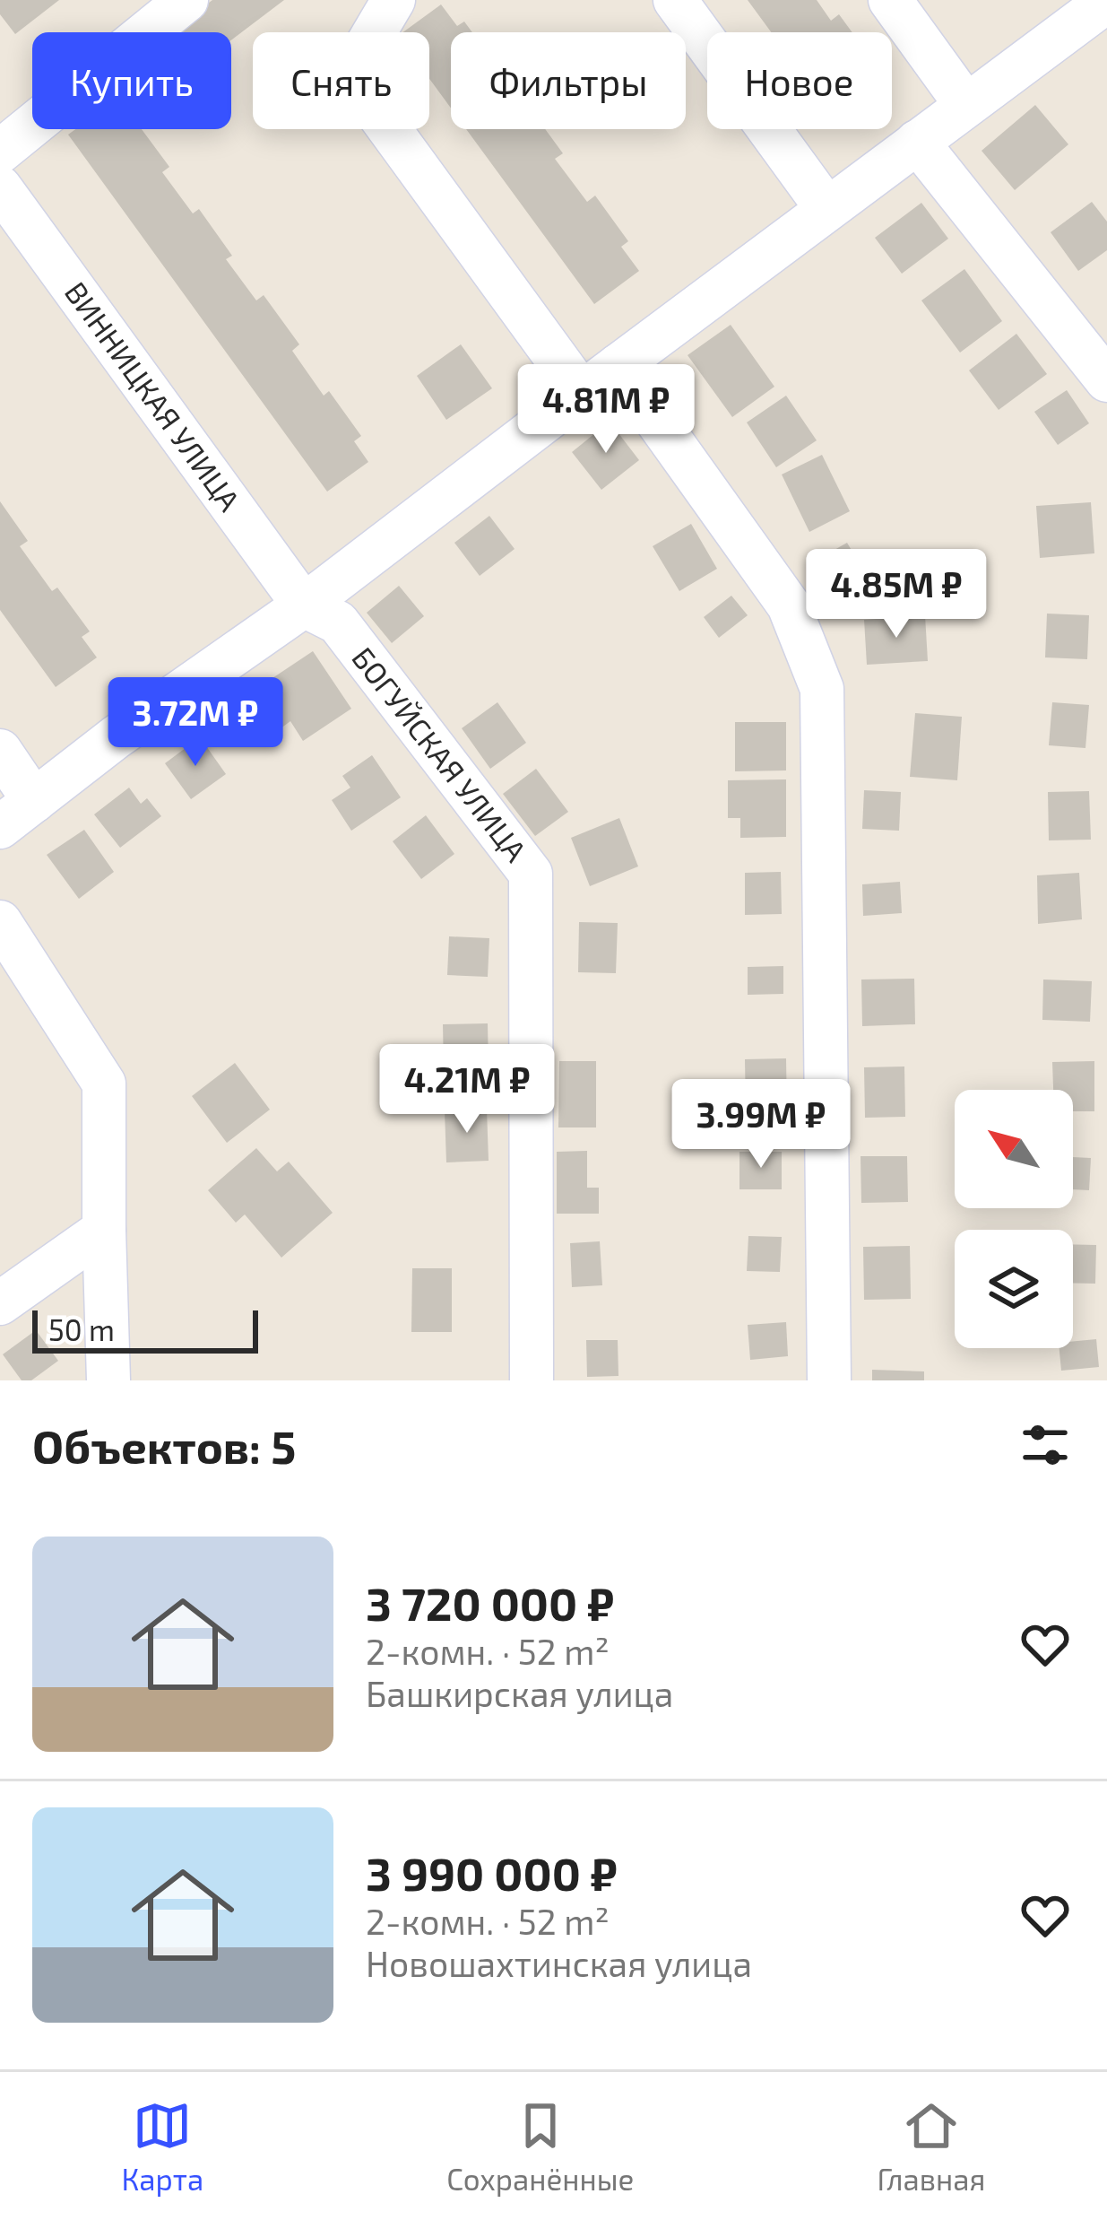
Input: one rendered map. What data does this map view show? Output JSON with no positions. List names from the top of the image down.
{
  "streets": {
    "street": ["ВИННИЦКАЯ УЛИЦА", "БОГУЙСКАЯ УЛИЦА"]
  },
  "crossings": [
    ["ВИННИЦКАЯ УЛИЦА", "БОГУЙСКАЯ УЛИЦА"]
  ],
  "scale_bar": "50 m",
  "north": "top left",
  "page": {
    "chip": [
      "Купить",
      "Снять",
      "Фильтры",
      "Новое"
    ],
    "price": [
      "4.81M ₽",
      "4.85M ₽",
      "3.72M ₽",
      "4.21M ₽",
      "3.99M ₽"
    ],
    "scale": "50 m",
    "heading": "Объектов: 5",
    "list": [
      {
        "name": "3 720 000 ₽",
        "note": "2-комн. · 52 m² · Башкирская улица"
      },
      {
        "name": "3 990 000 ₽",
        "note": "2-комн. · 52 m² · Новошахтинская улица"
      }
    ],
    "tabs": ["Карта", "Сохранённые", "Главная"]
  }
}
